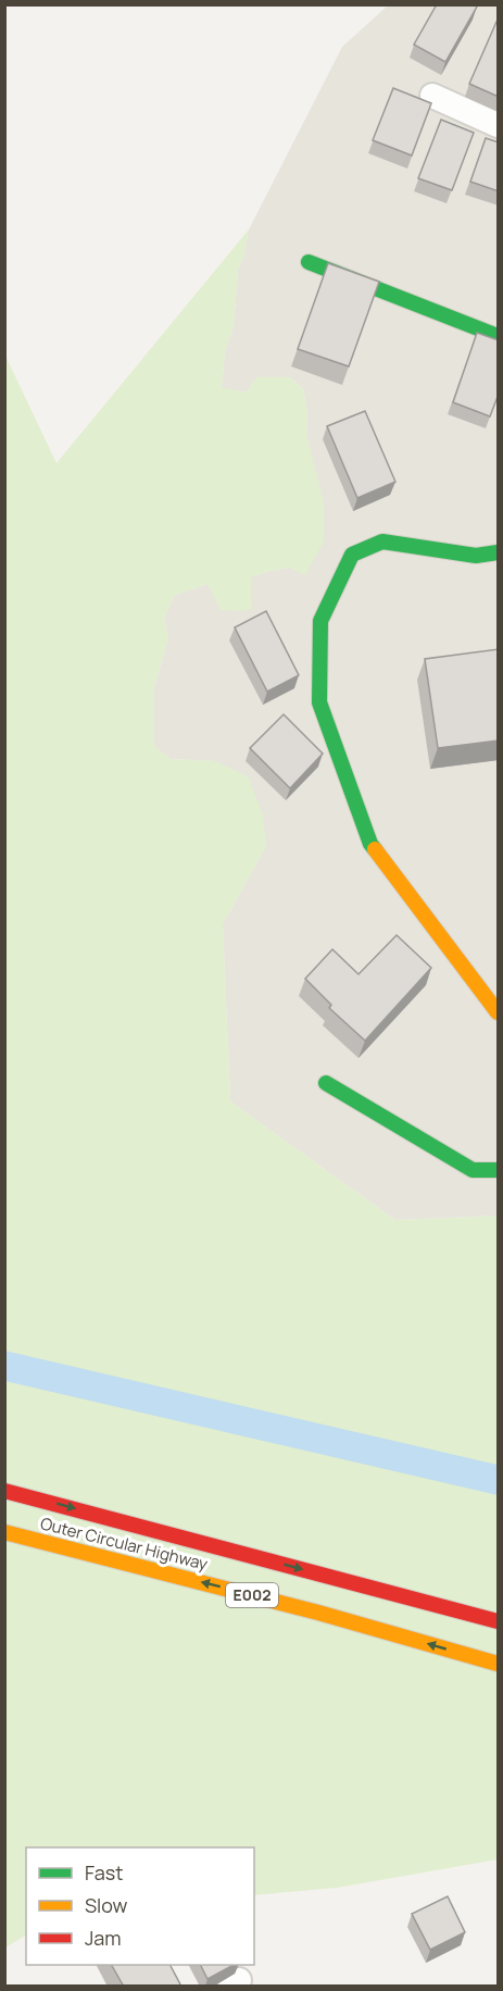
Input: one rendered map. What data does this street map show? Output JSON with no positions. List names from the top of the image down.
{
  "streets": {
    "main road": ["Outer Circular Highway", "E002"]
  },
  "legend": ["Fast", "Slow", "Jam"]
}
